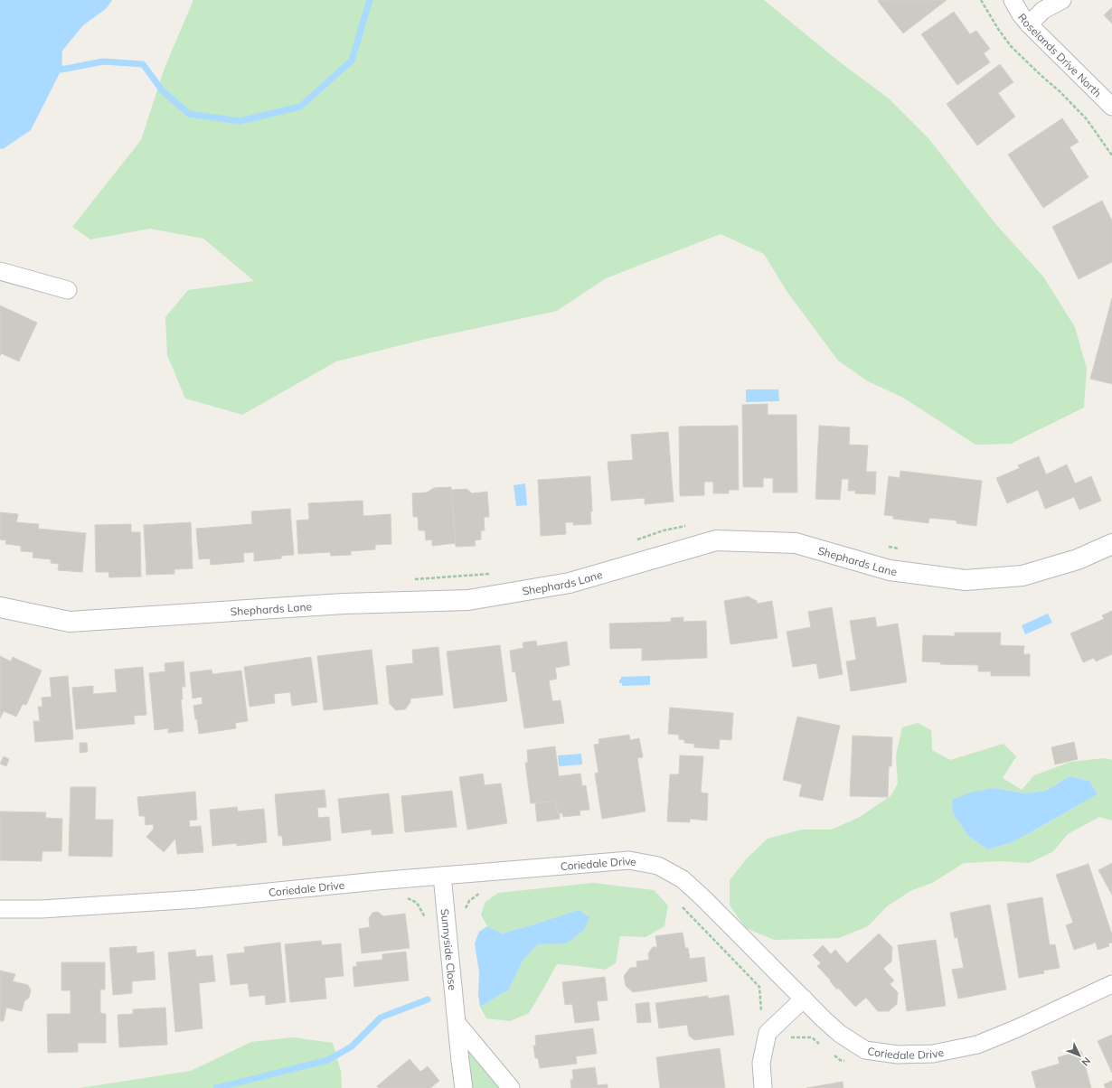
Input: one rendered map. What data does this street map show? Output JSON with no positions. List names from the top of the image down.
{
  "streets": {
    "street": [
      "Roselands Drive North",
      "Shephards Lane",
      "Coriedale Drive",
      "Sunnyside Close"
    ]
  },
  "crossings": [
    ["Coriedale Drive", "Sunnyside Close"]
  ],
  "north": "bottom right"
}
